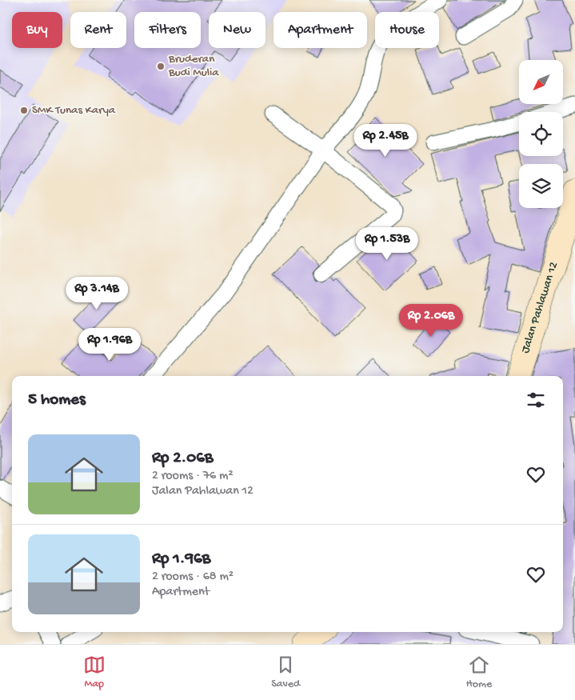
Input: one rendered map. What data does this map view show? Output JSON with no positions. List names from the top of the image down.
{
  "streets": {
    "main road": ["Jalan Pahlawan 12"]
  },
  "places": ["Bruderan Budi Mulia", "SMK Tunas Karya"],
  "north": "bottom left",
  "page": {
    "chip": [
      "Buy",
      "Rent",
      "Filters",
      "New",
      "Apartment",
      "House"
    ],
    "price": [
      "Rp 2.45B",
      "Rp 1.53B",
      "Rp 3.14B",
      "Rp 2.06B",
      "Rp 1.96B"
    ],
    "heading": "5 homes",
    "list": [
      {
        "name": "Rp 2.06B",
        "note": "2 rooms · 76 m² · Jalan Pahlawan 12"
      },
      {
        "name": "Rp 1.96B",
        "note": "2 rooms · 68 m² · Apartment"
      }
    ],
    "tabs": ["Map", "Saved", "Home"]
  }
}
